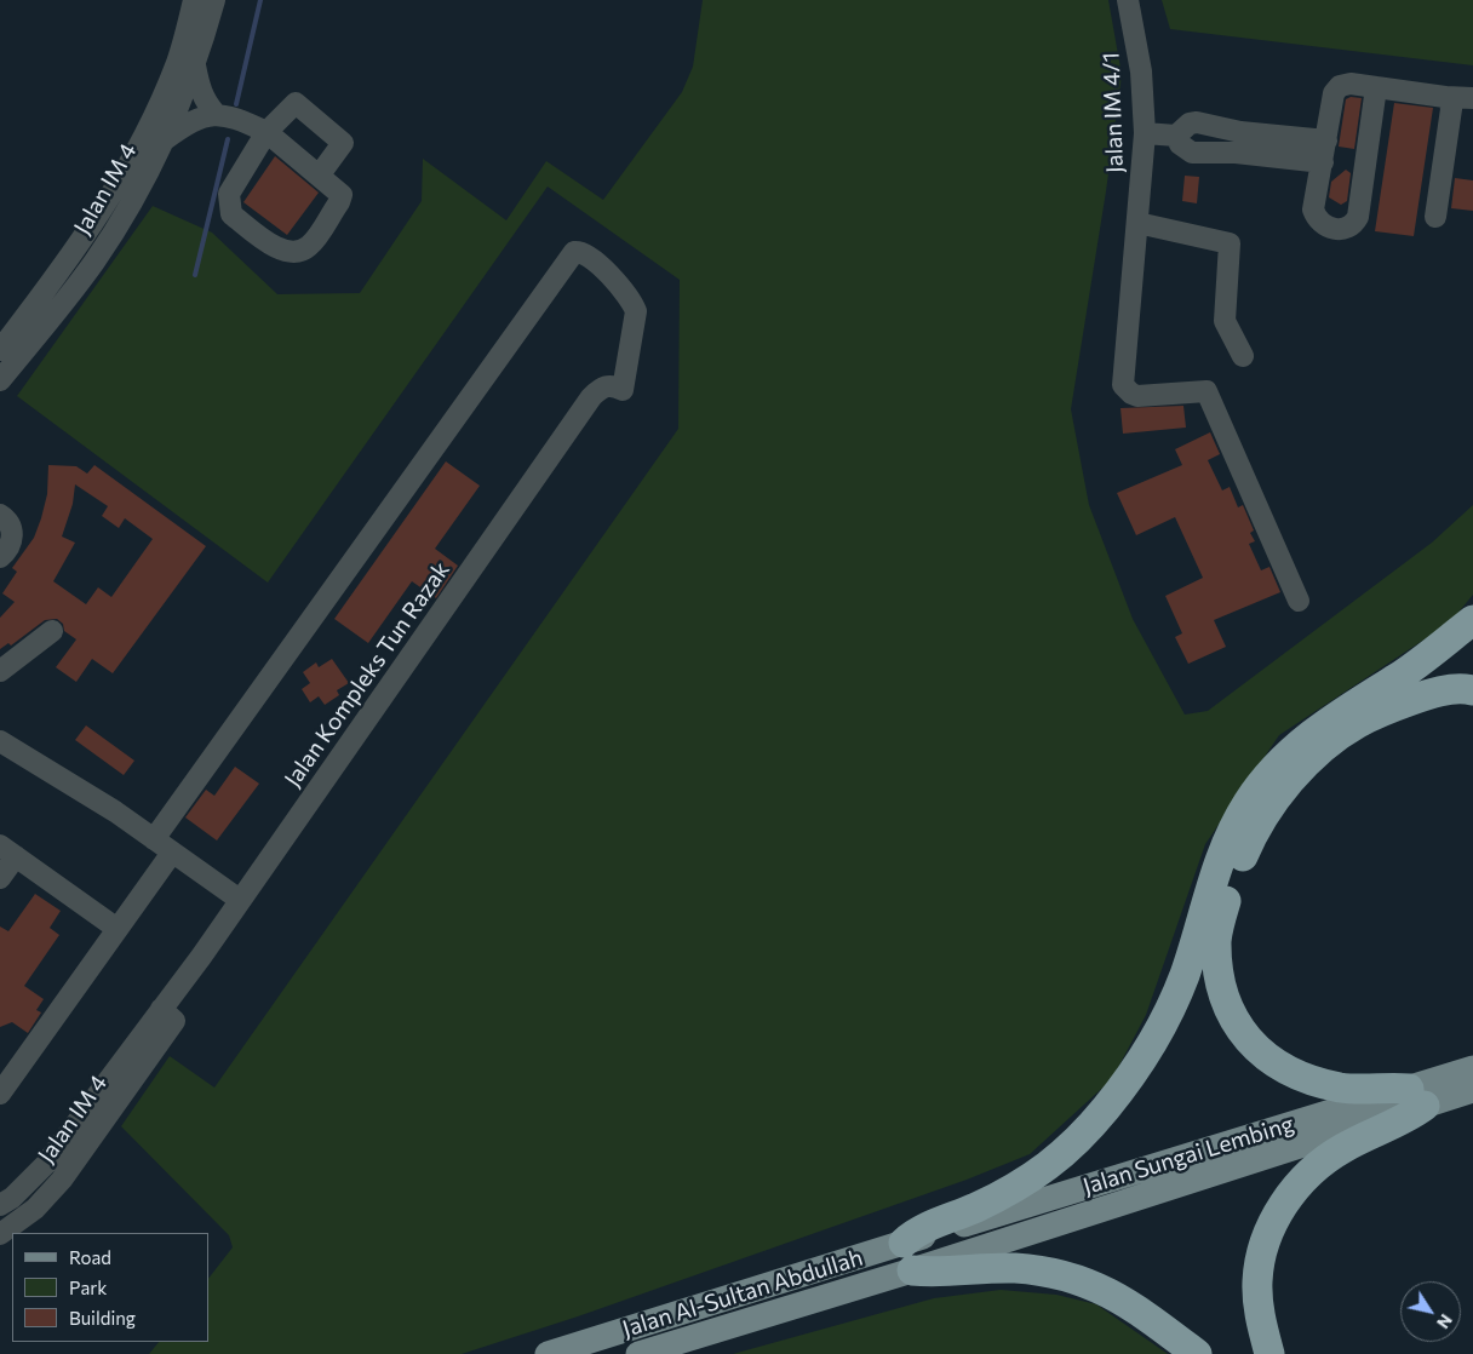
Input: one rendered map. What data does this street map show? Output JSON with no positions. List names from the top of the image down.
{
  "streets": {
    "main road": ["Jalan Sungai Lembing", "Jalan Al-Sultan Abdullah"],
    "street": ["Jalan IM 4/1", "Jalan IM 4", "Jalan Kompleks Tun Razak"]
  },
  "crossings": [
    ["Jalan IM 4", "Jalan Kompleks Tun Razak"],
    ["Jalan Sungai Lembing", "Jalan Al-Sultan Abdullah"]
  ],
  "legend": ["Road", "Park", "Building"],
  "north": "bottom right"
}
